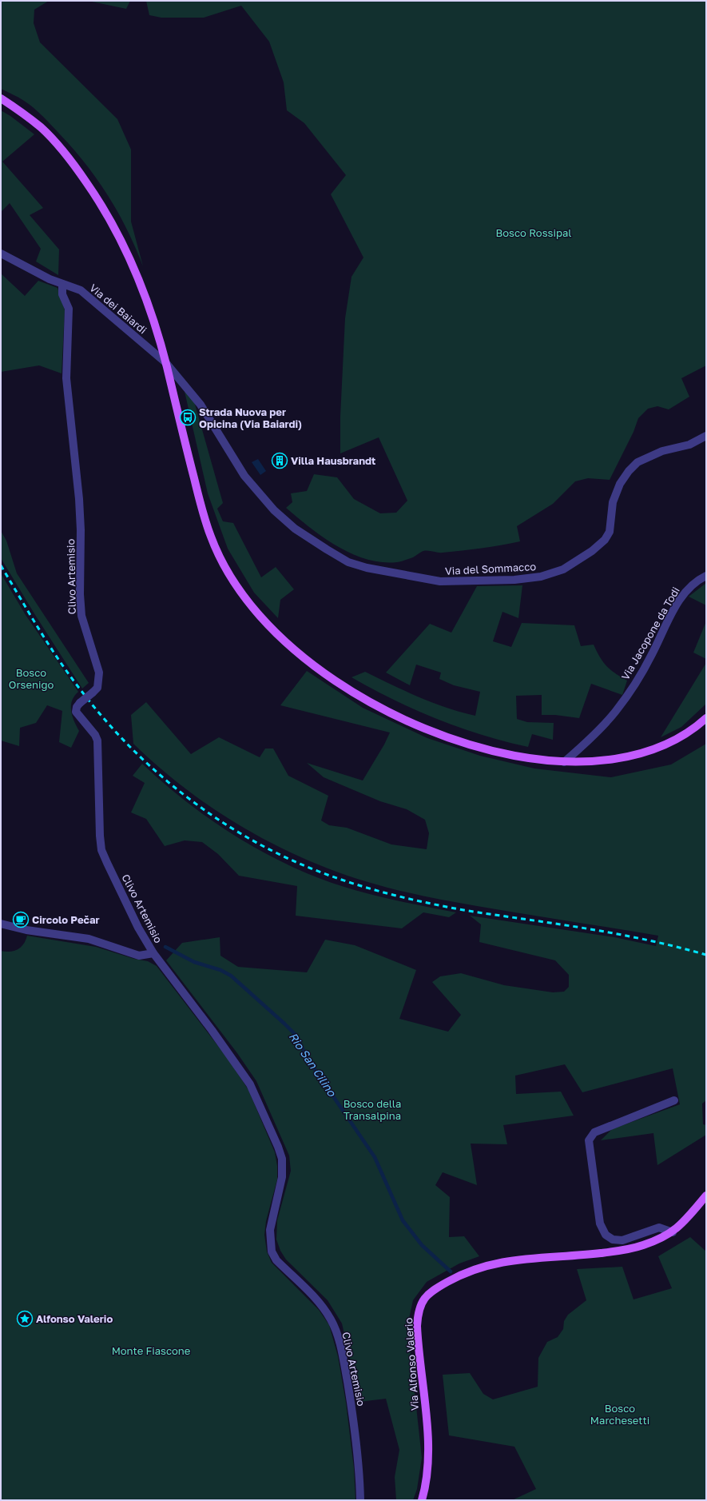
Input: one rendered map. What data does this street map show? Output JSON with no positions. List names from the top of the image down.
{
  "streets": {
    "main road": ["Via Alfonso Valerio"],
    "street": [
      "Via dei Baiardi",
      "Via del Sommacco",
      "Clivo Artemisio",
      "Via Jacopone da Todi"
    ]
  },
  "crossings": [
    ["Via dei Baiardi", "Via del Sommacco"],
    ["Via dei Baiardi", "Clivo Artemisio"]
  ],
  "water": ["Rio San Cilino"],
  "parks": [
    "Bosco Rossipal",
    "Bosco Orsenigo",
    "Bosco della Transalpina",
    "Monte Fiascone",
    "Bosco Marchesetti"
  ],
  "places": {
    "bus stop": ["Strada Nuova per Opicina (Via Baiardi)"],
    "building": ["Villa Hausbrandt"],
    "cafe": ["Circolo Pečar"],
    "place": ["Alfonso Valerio"]
  }
}
